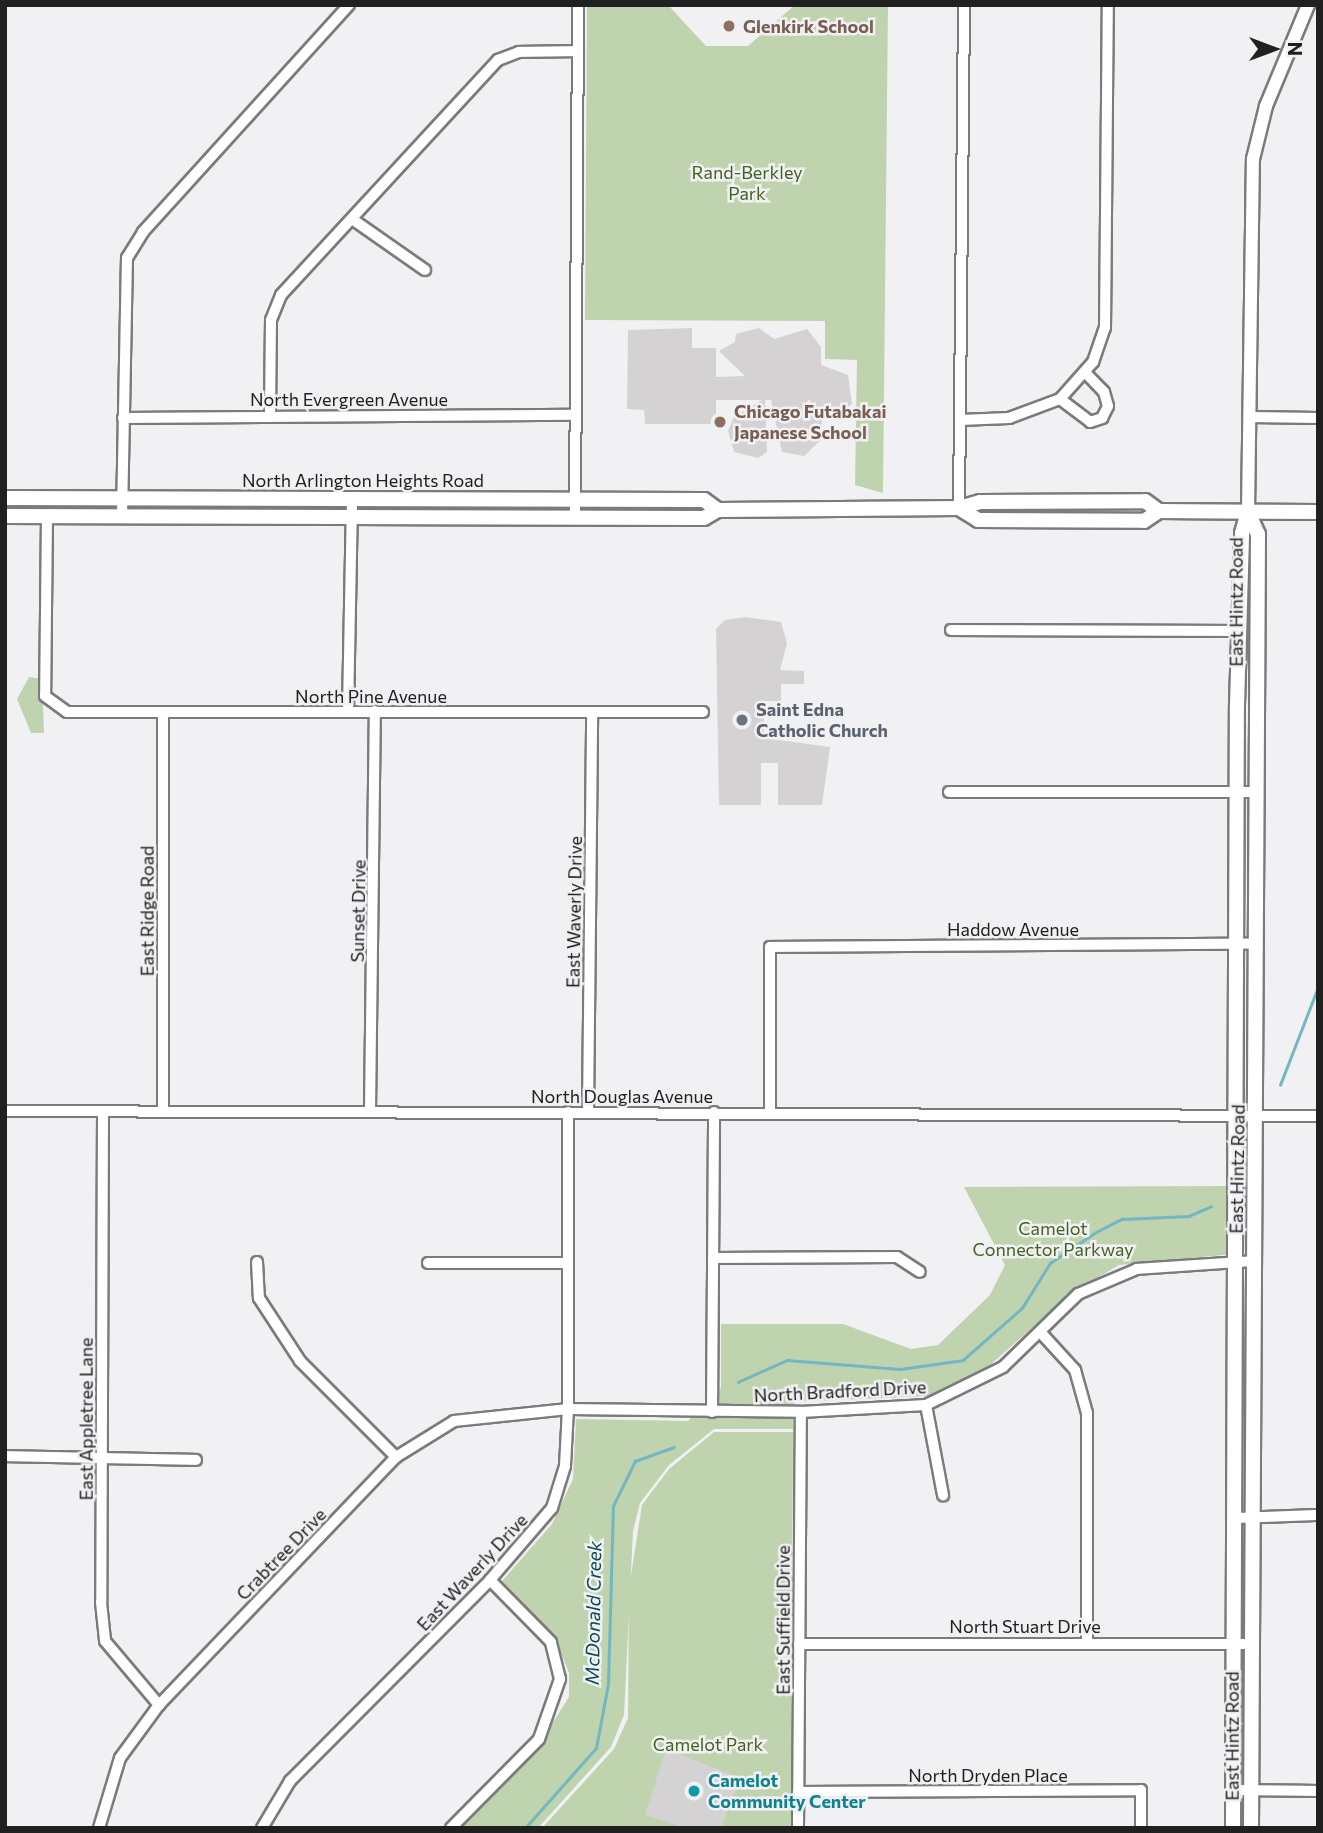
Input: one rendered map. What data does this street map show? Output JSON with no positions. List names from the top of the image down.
{
  "streets": {
    "main road": ["North Arlington Heights Road", "East Hintz Road"],
    "street": [
      "North Evergreen Avenue",
      "North Pine Avenue",
      "East Ridge Road",
      "Sunset Drive",
      "East Waverly Drive",
      "Haddow Avenue",
      "North Douglas Avenue",
      "North Bradford Drive",
      "East Appletree Lane",
      "Crabtree Drive",
      "East Suffield Drive",
      "North Stuart Drive",
      "North Dryden Place"
    ]
  },
  "crossings": [
    ["North Arlington Heights Road", "East Hintz Road"],
    ["North Arlington Heights Road", "North Pine Avenue"],
    ["East Hintz Road", "Haddow Avenue"],
    ["East Hintz Road", "North Douglas Avenue"],
    ["East Hintz Road", "North Bradford Drive"],
    ["East Hintz Road", "North Stuart Drive"],
    ["North Pine Avenue", "East Ridge Road"],
    ["North Pine Avenue", "Sunset Drive"],
    ["North Pine Avenue", "East Waverly Drive"],
    ["East Ridge Road", "North Douglas Avenue"],
    ["Sunset Drive", "North Douglas Avenue"],
    ["East Waverly Drive", "North Douglas Avenue"],
    ["East Waverly Drive", "North Bradford Drive"],
    ["East Waverly Drive", "Crabtree Drive"],
    ["Haddow Avenue", "North Douglas Avenue"],
    ["North Douglas Avenue", "East Appletree Lane"],
    ["North Bradford Drive", "Crabtree Drive"],
    ["North Bradford Drive", "East Suffield Drive"],
    ["East Appletree Lane", "Crabtree Drive"],
    ["East Suffield Drive", "North Stuart Drive"],
    ["East Suffield Drive", "North Dryden Place"]
  ],
  "water": ["McDonald Creek"],
  "parks": ["Rand-Berkley Park", "Camelot Connector Parkway", "Camelot Park"],
  "places": [
    "Glenkirk School",
    "Chicago Futabakai Japanese School",
    "Saint Edna Catholic Church",
    "Camelot Community Center"
  ],
  "north": "right"
}
